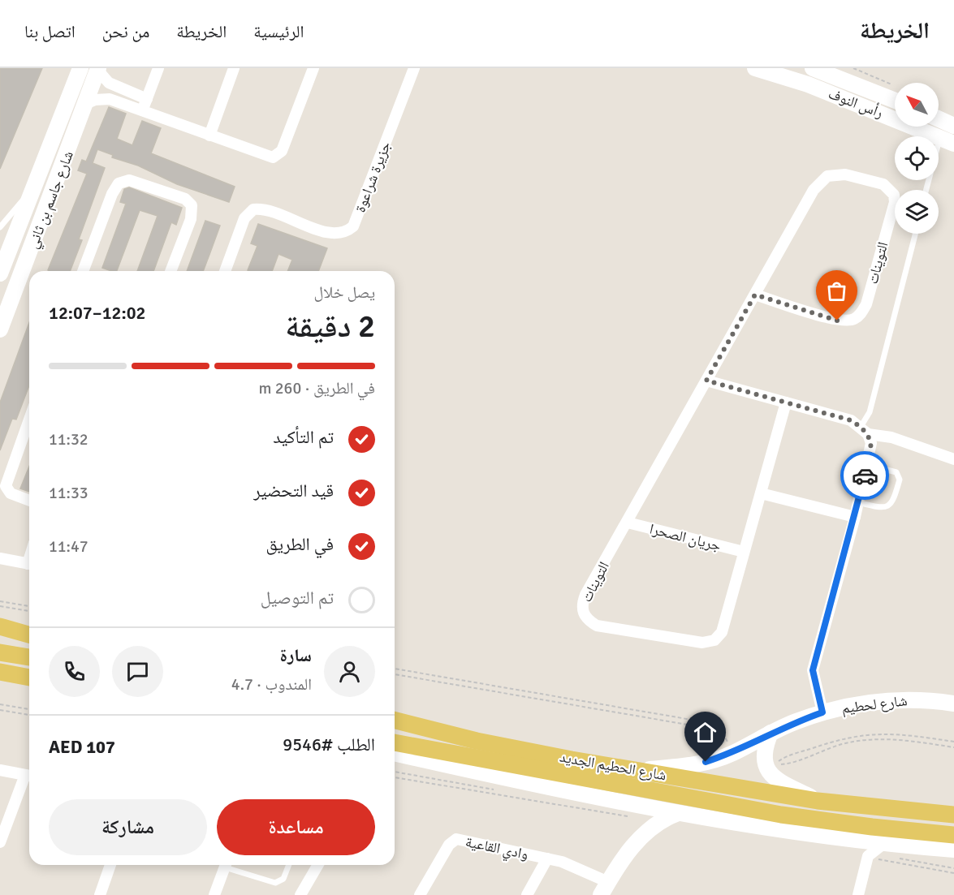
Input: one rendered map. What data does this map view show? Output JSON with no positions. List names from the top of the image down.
{
  "streets": {
    "main road": ["شارع الحطيم الجديد"],
    "street": [
      "رأس النوف",
      "جزيرة شراعوة",
      "شارع جاسم بن ثاني",
      "التوينات",
      "جريان الصحرا",
      "شارع لحطيم",
      "وادي القاعية"
    ]
  },
  "crossings": [
    ["التوينات", "جريان الصحرا"],
    ["شارع لحطيم", "شارع الحطيم الجديد"]
  ],
  "north": "top left",
  "page": {
    "header": "الخريطة",
    "nav": [
      "الرئيسية",
      "الخريطة",
      "من نحن",
      "اتصل بنا"
    ],
    "heading": ["2 دقيقة", "يصل خلال", "12:02–12:07"],
    "panel": [
      "سارة",
      "المندوب · 4.7",
      "الطلب #9546",
      "AED 107"
    ],
    "bar": "في الطريق · 260 m",
    "list": [
      ["تم التأكيد", "11:32"],
      ["قيد التحضير", "11:33"],
      ["في الطريق", "11:47"],
      "تم التوصيل"
    ],
    "buttons": ["مساعدة", "مشاركة"]
  }
}
